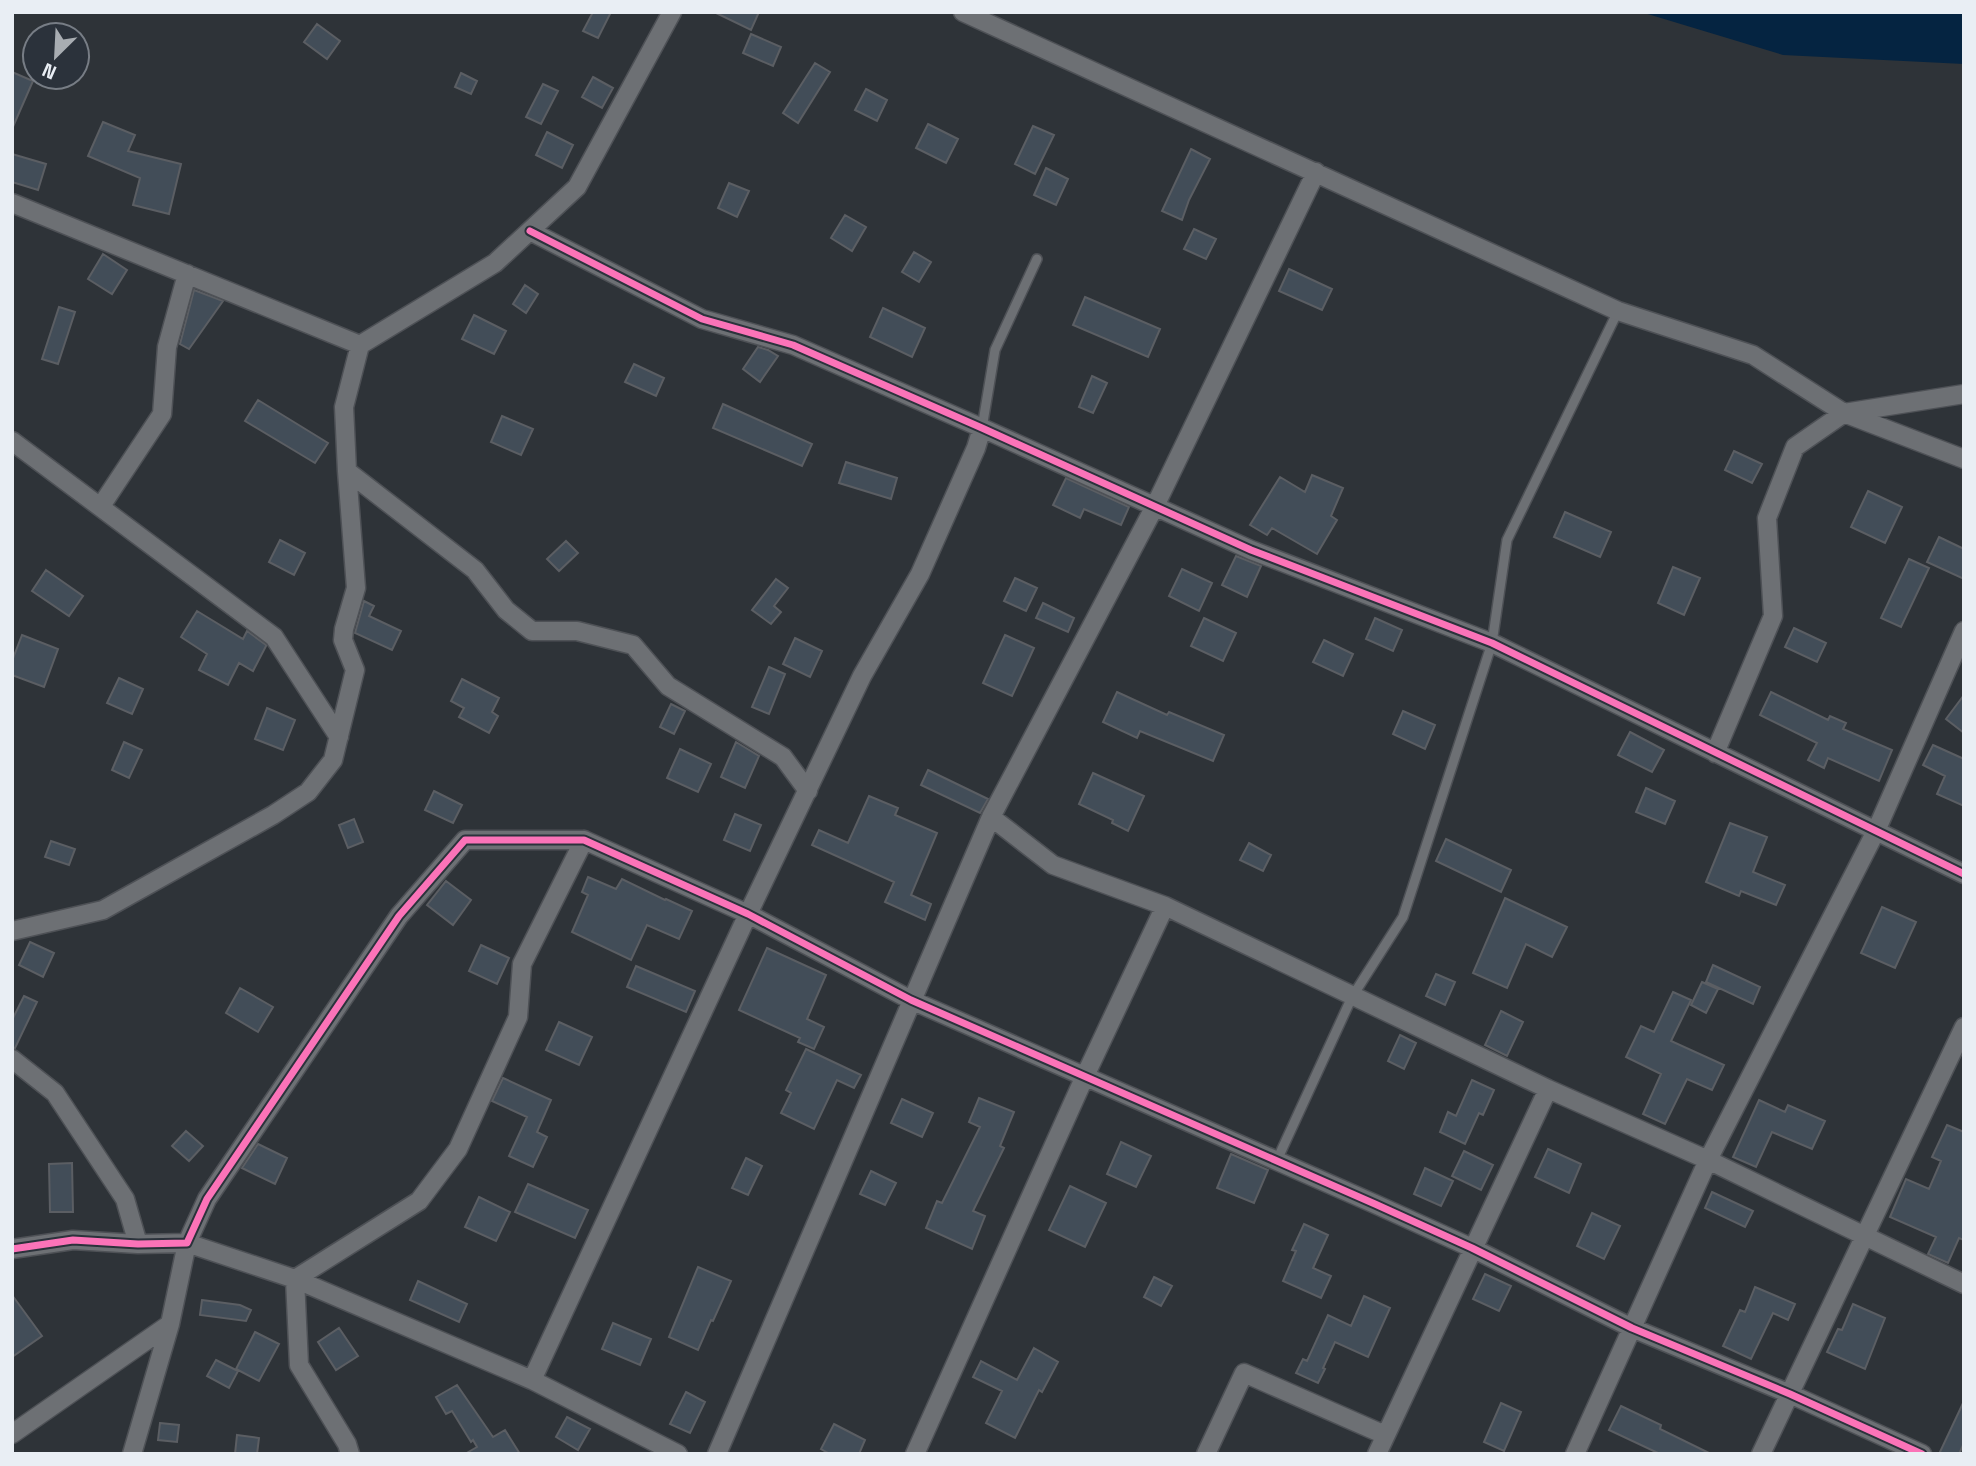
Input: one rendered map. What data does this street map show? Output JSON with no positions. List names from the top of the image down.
{
  "north": "bottom left"
}
